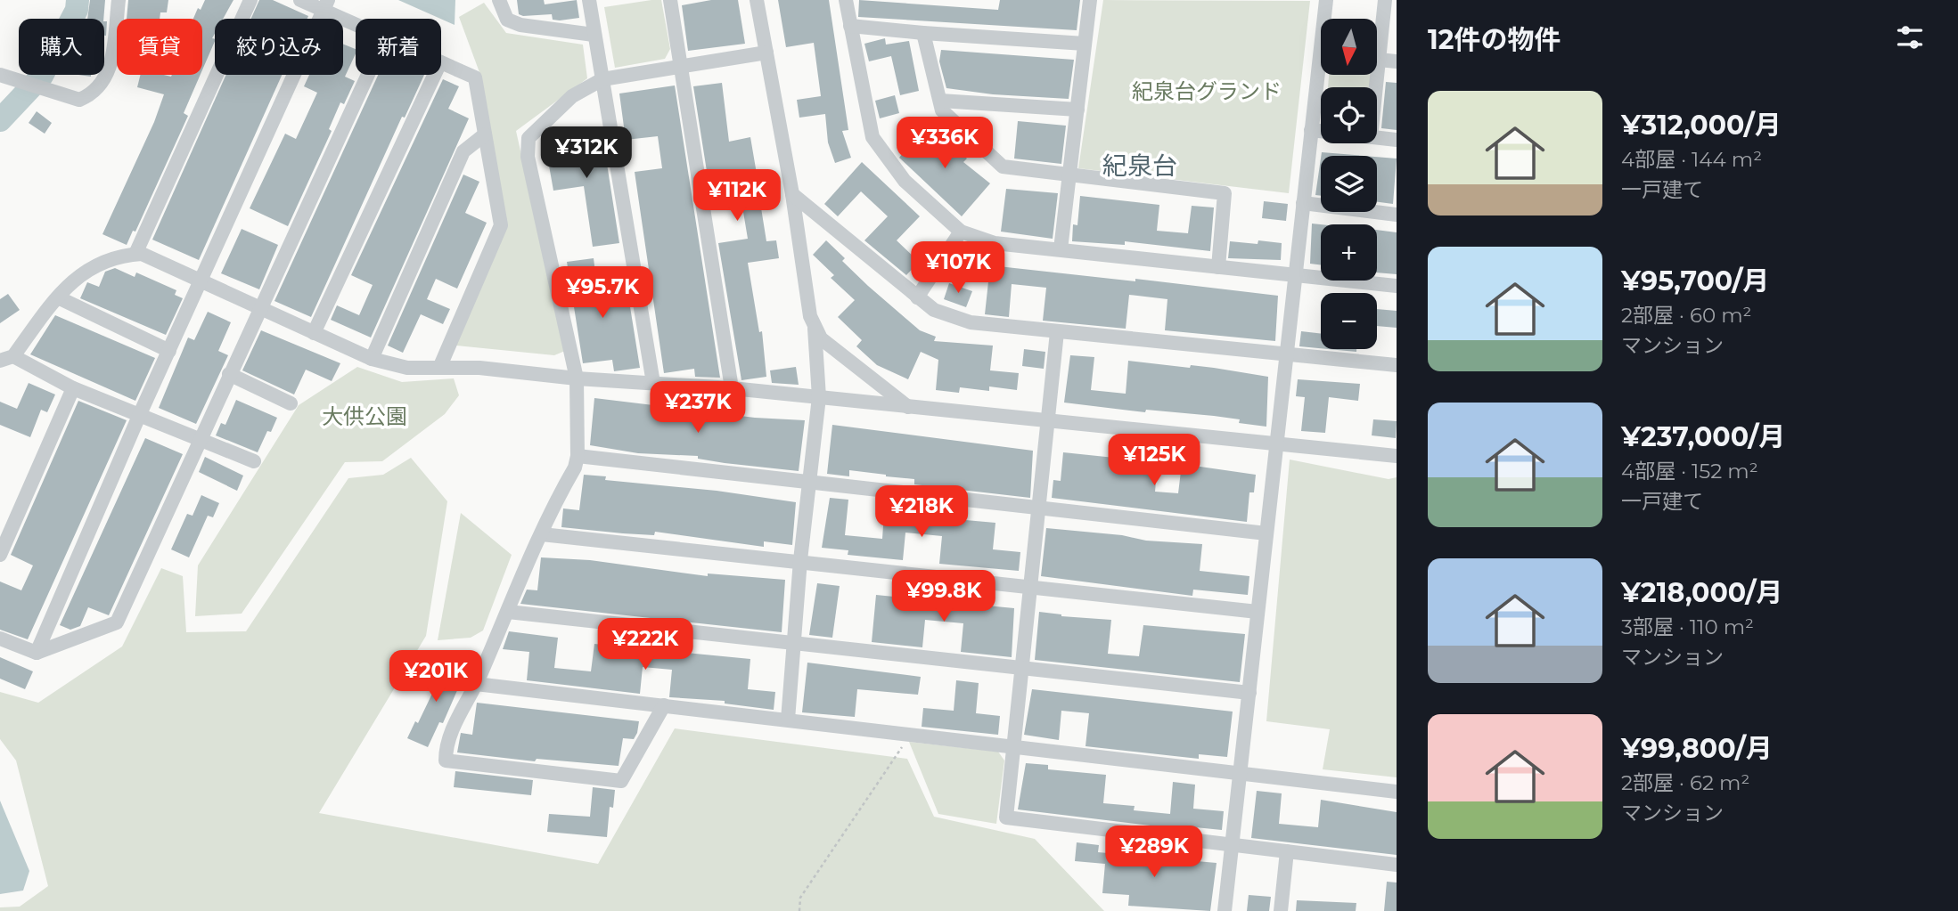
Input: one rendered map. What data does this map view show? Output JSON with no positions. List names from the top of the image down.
{
  "districts": ["紀泉台"],
  "parks": ["紀泉台グランド", "大供公園"],
  "north": "bottom",
  "page": {
    "heading": "12件の物件",
    "map_buttons": ["+", "−"],
    "chip": [
      "購入",
      "賃貸",
      "絞り込み",
      "新着"
    ],
    "list": [
      {
        "name": "¥312,000/月",
        "note": "4部屋 · 144 m² · 一戸建て"
      },
      {
        "name": "¥95,700/月",
        "note": "2部屋 · 60 m² · マンション"
      },
      {
        "name": "¥237,000/月",
        "note": "4部屋 · 152 m² · 一戸建て"
      },
      {
        "name": "¥218,000/月",
        "note": "3部屋 · 110 m² · マンション"
      },
      {
        "name": "¥99,800/月",
        "note": "2部屋 · 62 m² · マンション"
      }
    ],
    "price": [
      "¥336K",
      "¥312K",
      "¥112K",
      "¥107K",
      "¥95.7K",
      "¥237K",
      "¥125K",
      "¥218K",
      "¥99.8K",
      "¥222K",
      "¥201K",
      "¥289K"
    ]
  }
}
